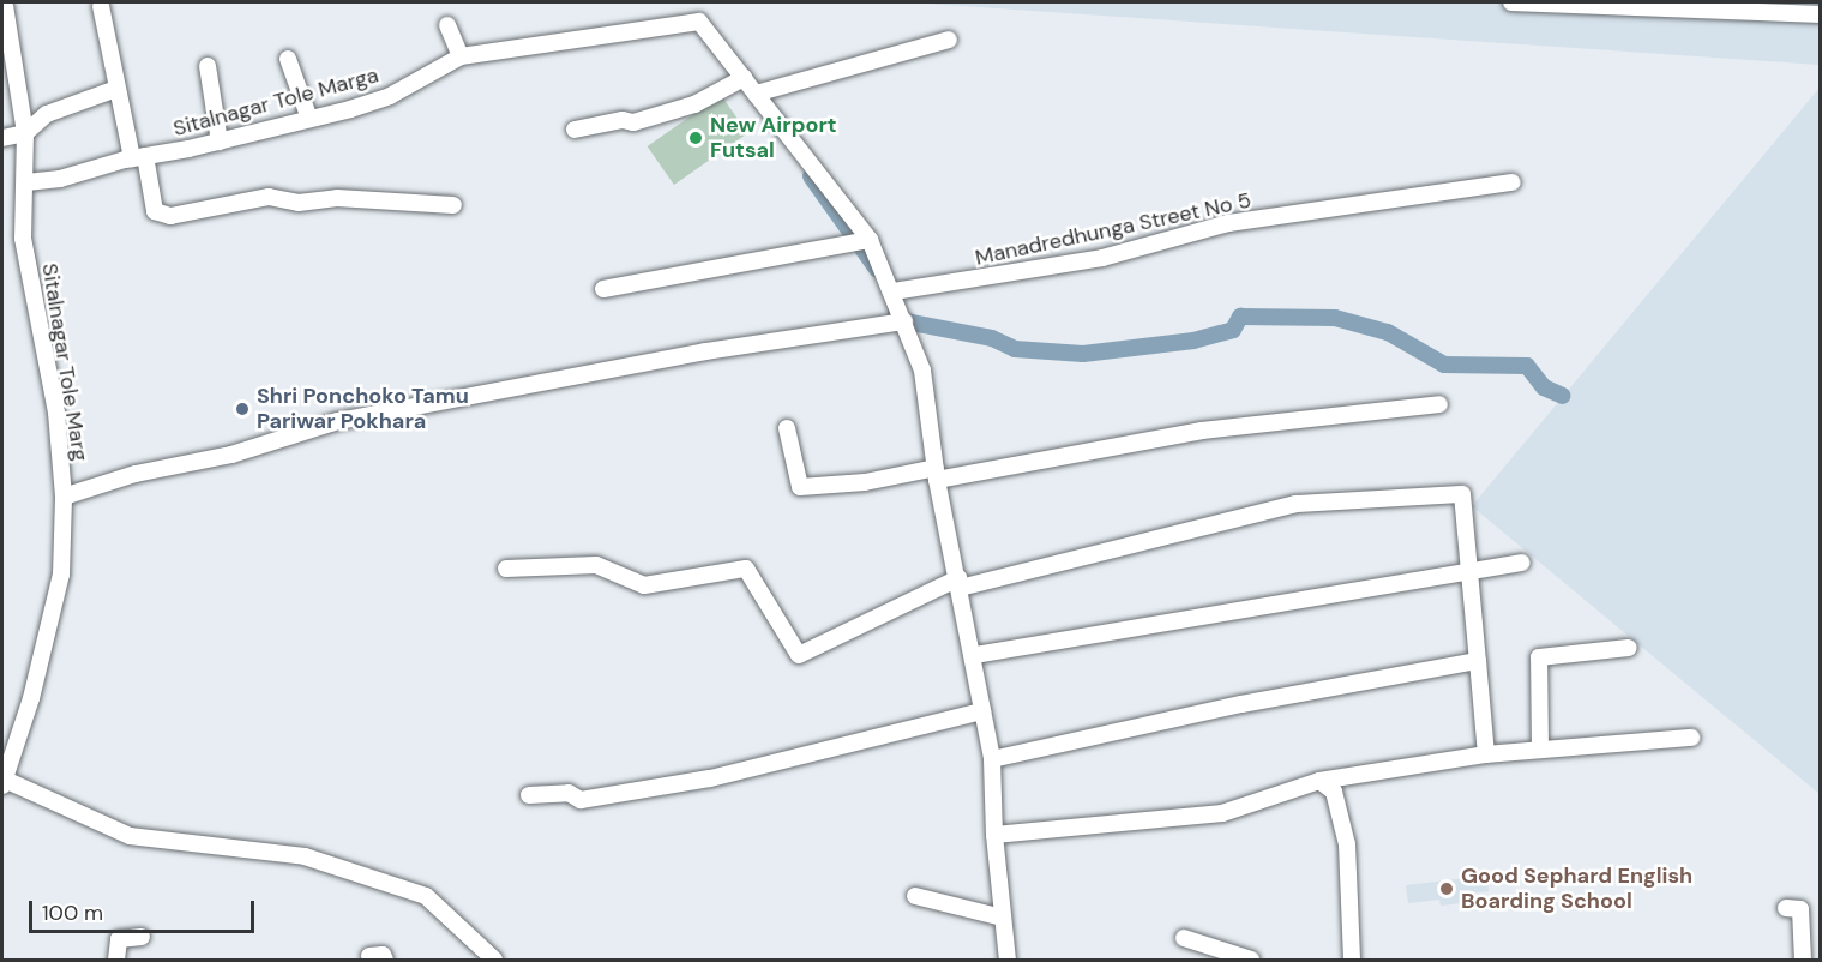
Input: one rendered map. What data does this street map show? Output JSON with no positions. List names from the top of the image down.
{
  "streets": {
    "street": ["Sitalnagar Tole Marga", "Manadredhunga Street No 5", "Sitalnagar Tole Marg"]
  },
  "crossings": [
    ["Sitalnagar Tole Marga", "Sitalnagar Tole Marg"]
  ],
  "places": ["New Airport Futsal", "Shri Ponchoko Tamu Pariwar Pokhara", "Good Sephard English Boarding School"],
  "scale_bar": "100 m"
}
